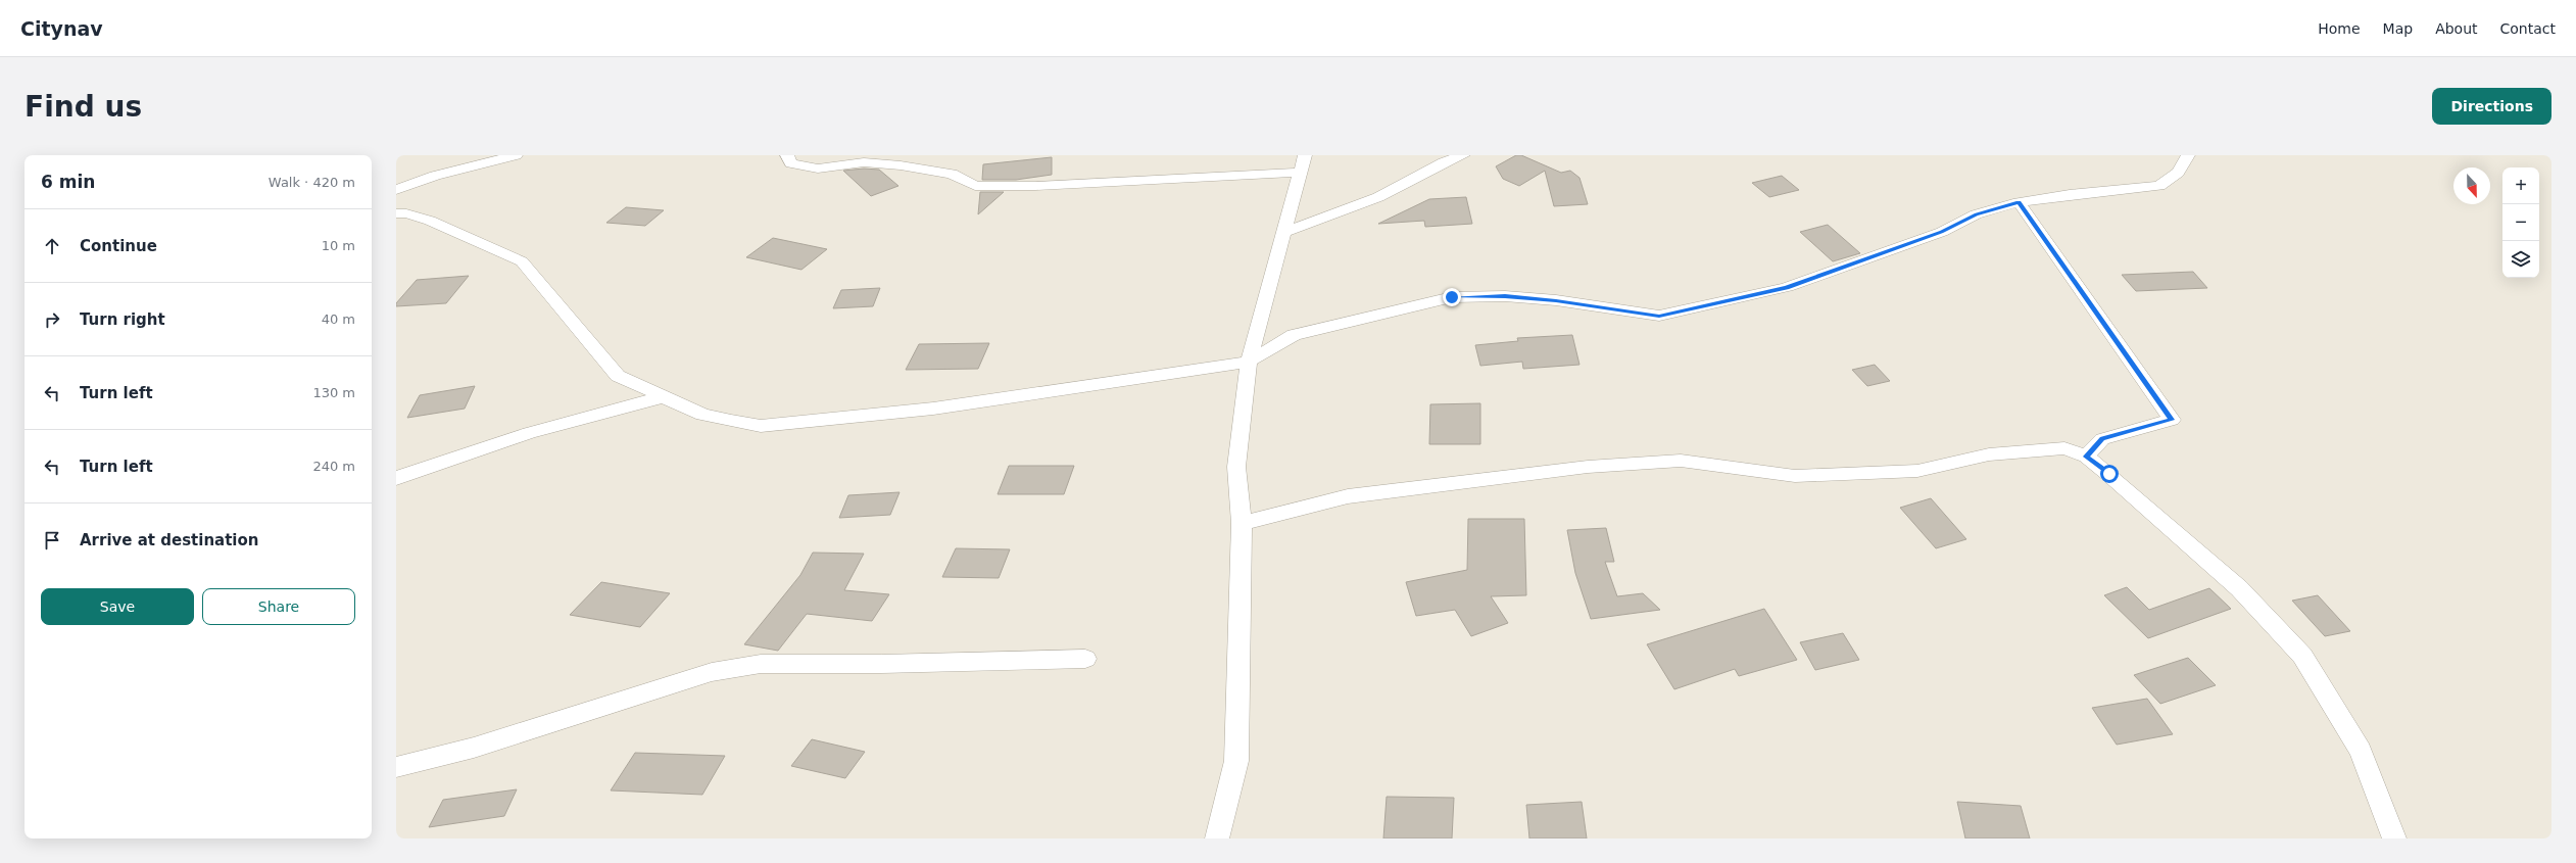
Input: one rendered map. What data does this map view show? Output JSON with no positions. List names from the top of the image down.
{
  "north": "bottom",
  "page": {
    "header": "Citynav",
    "nav": [
      "Home",
      "Map",
      "About",
      "Contact"
    ],
    "buttons": [
      "Directions",
      ["Save", "Share"]
    ],
    "title": "Find us",
    "heading": ["6 min", "Walk · 420 m"],
    "map_buttons": ["+", "−"],
    "list": [
      ["Continue", "10 m"],
      ["Turn right", "40 m"],
      ["Turn left", "130 m"],
      ["Turn left", "240 m"],
      "Arrive at destination"
    ]
  }
}
